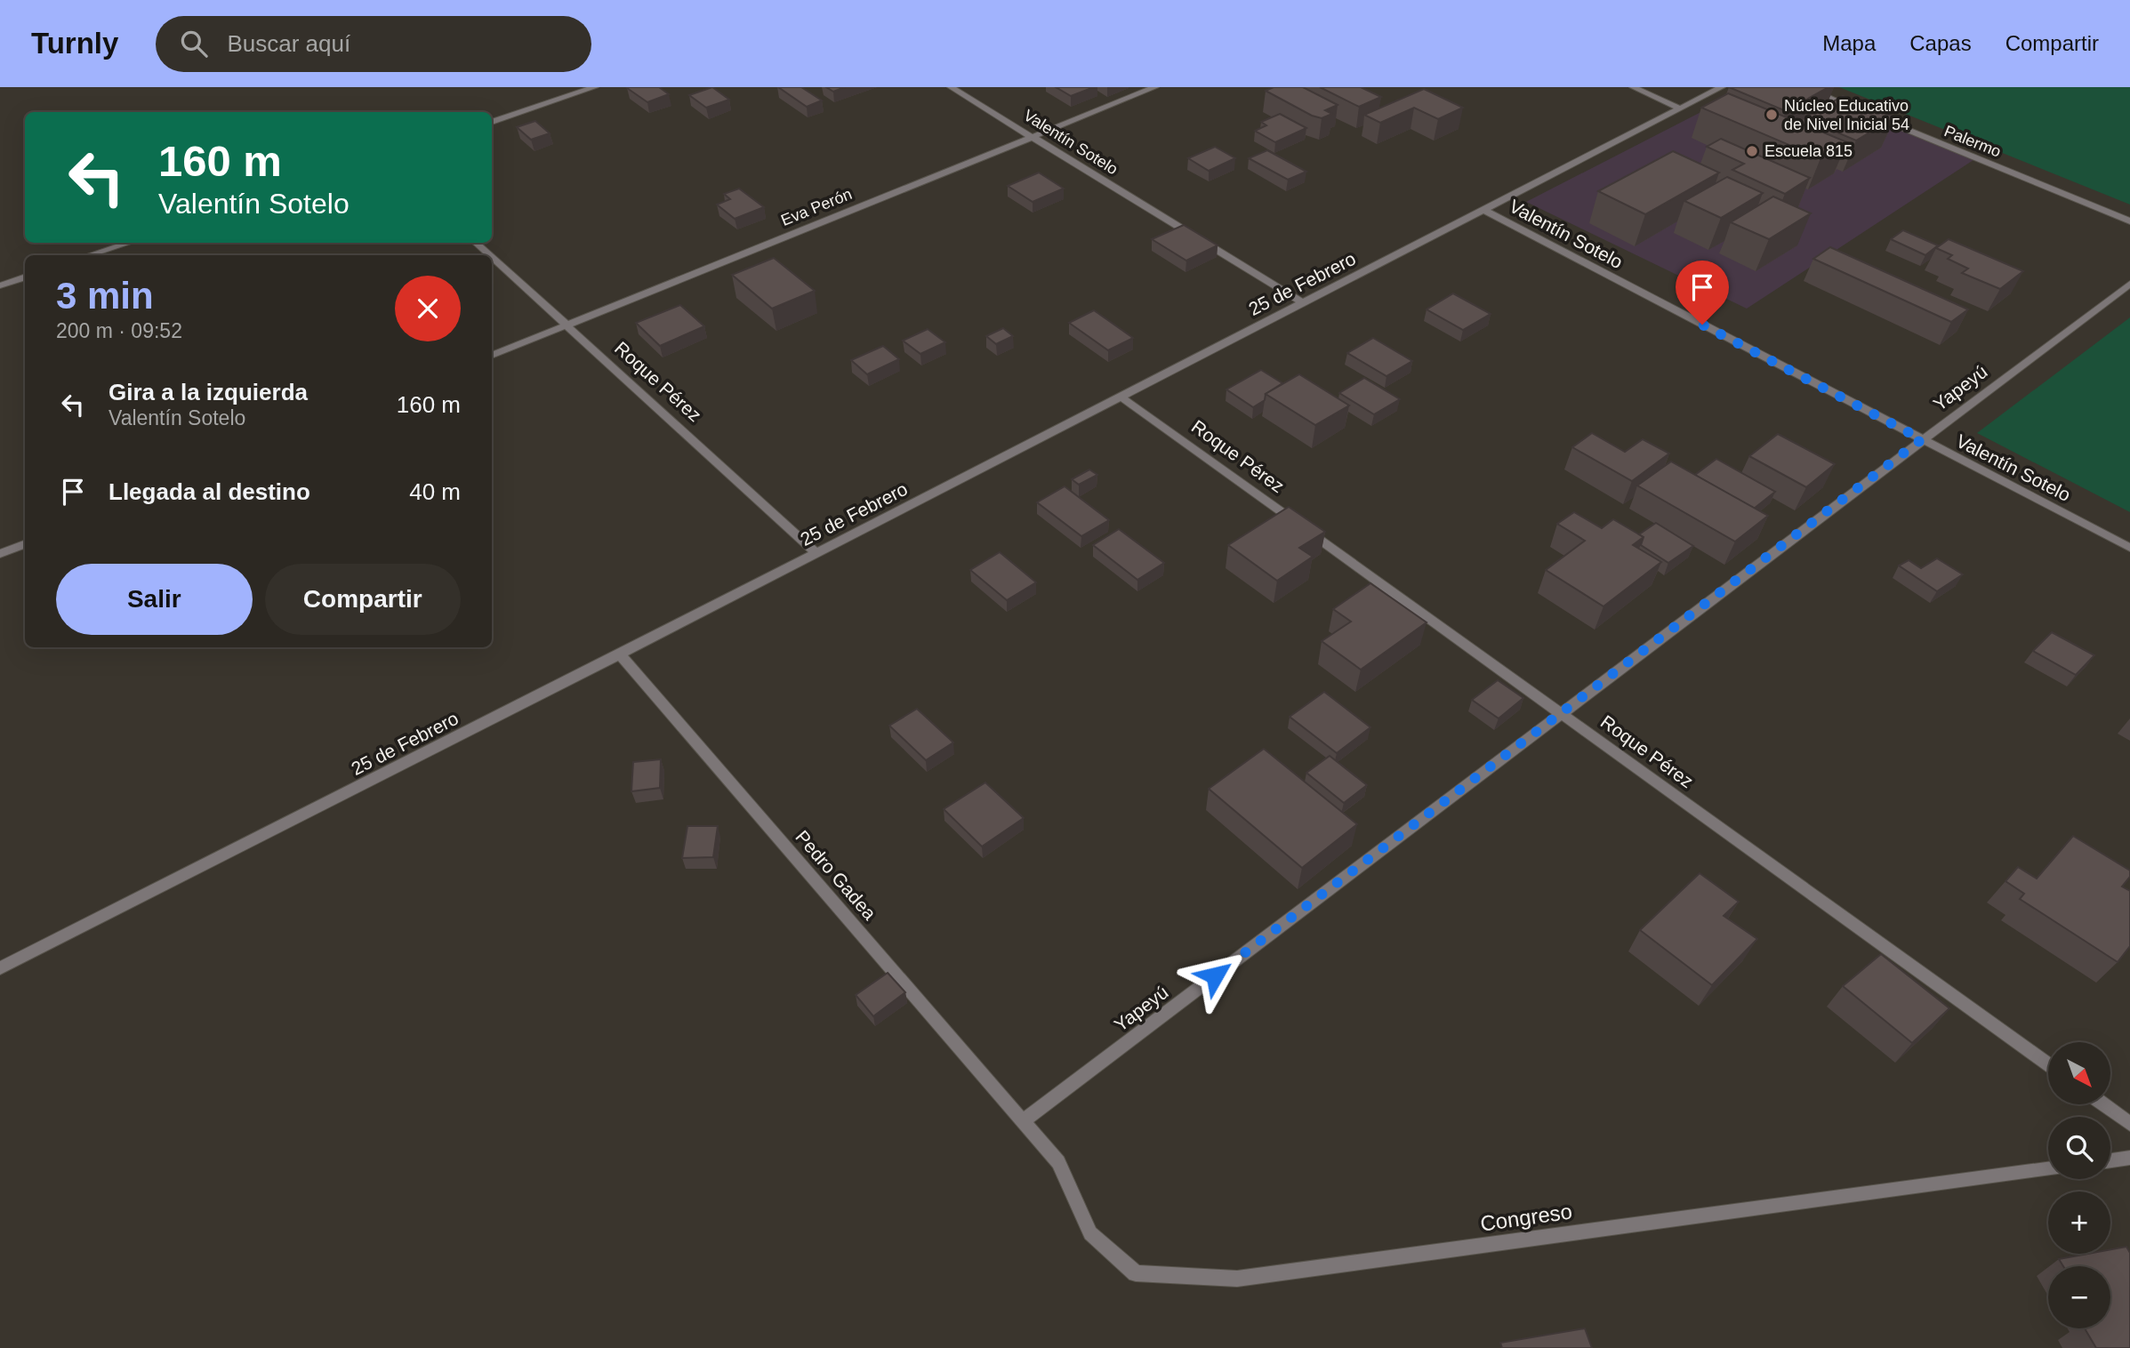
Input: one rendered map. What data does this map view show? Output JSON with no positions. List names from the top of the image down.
{
  "streets": {
    "street": [
      "Palermo",
      "Valentín Sotelo",
      "Eva Perón",
      "25 de Febrero",
      "Roque Pérez",
      "Yapeyú",
      "Pedro Gadea",
      "Congreso"
    ]
  },
  "crossings": [
    ["Valentín Sotelo", "Eva Perón"],
    ["Valentín Sotelo", "25 de Febrero"],
    ["Valentín Sotelo", "Yapeyú"],
    ["Eva Perón", "Roque Pérez"],
    ["25 de Febrero", "Roque Pérez"],
    ["25 de Febrero", "Pedro Gadea"],
    ["Roque Pérez", "Yapeyú"],
    ["Yapeyú", "Pedro Gadea"],
    ["Yapeyú", "Congreso"],
    ["Pedro Gadea", "Congreso"]
  ],
  "places": ["Núcleo Educativo de Nivel Inicial 54", "Escuela 815"],
  "north": "bottom right",
  "page": {
    "header": "Turnly",
    "search": "Buscar aquí",
    "nav": ["Mapa", "Capas", "Compartir"],
    "turn": ["160 m", "Valentín Sotelo"],
    "heading": ["3 min", "200 m · 09:52"],
    "list": [
      {
        "name": "Gira a la izquierda",
        "note": "Valentín Sotelo",
        "value": "160 m"
      },
      {
        "name": "Llegada al destino",
        "value": "40 m"
      }
    ],
    "buttons": ["Salir", "Compartir"],
    "map_buttons": ["+", "−"]
  }
}
